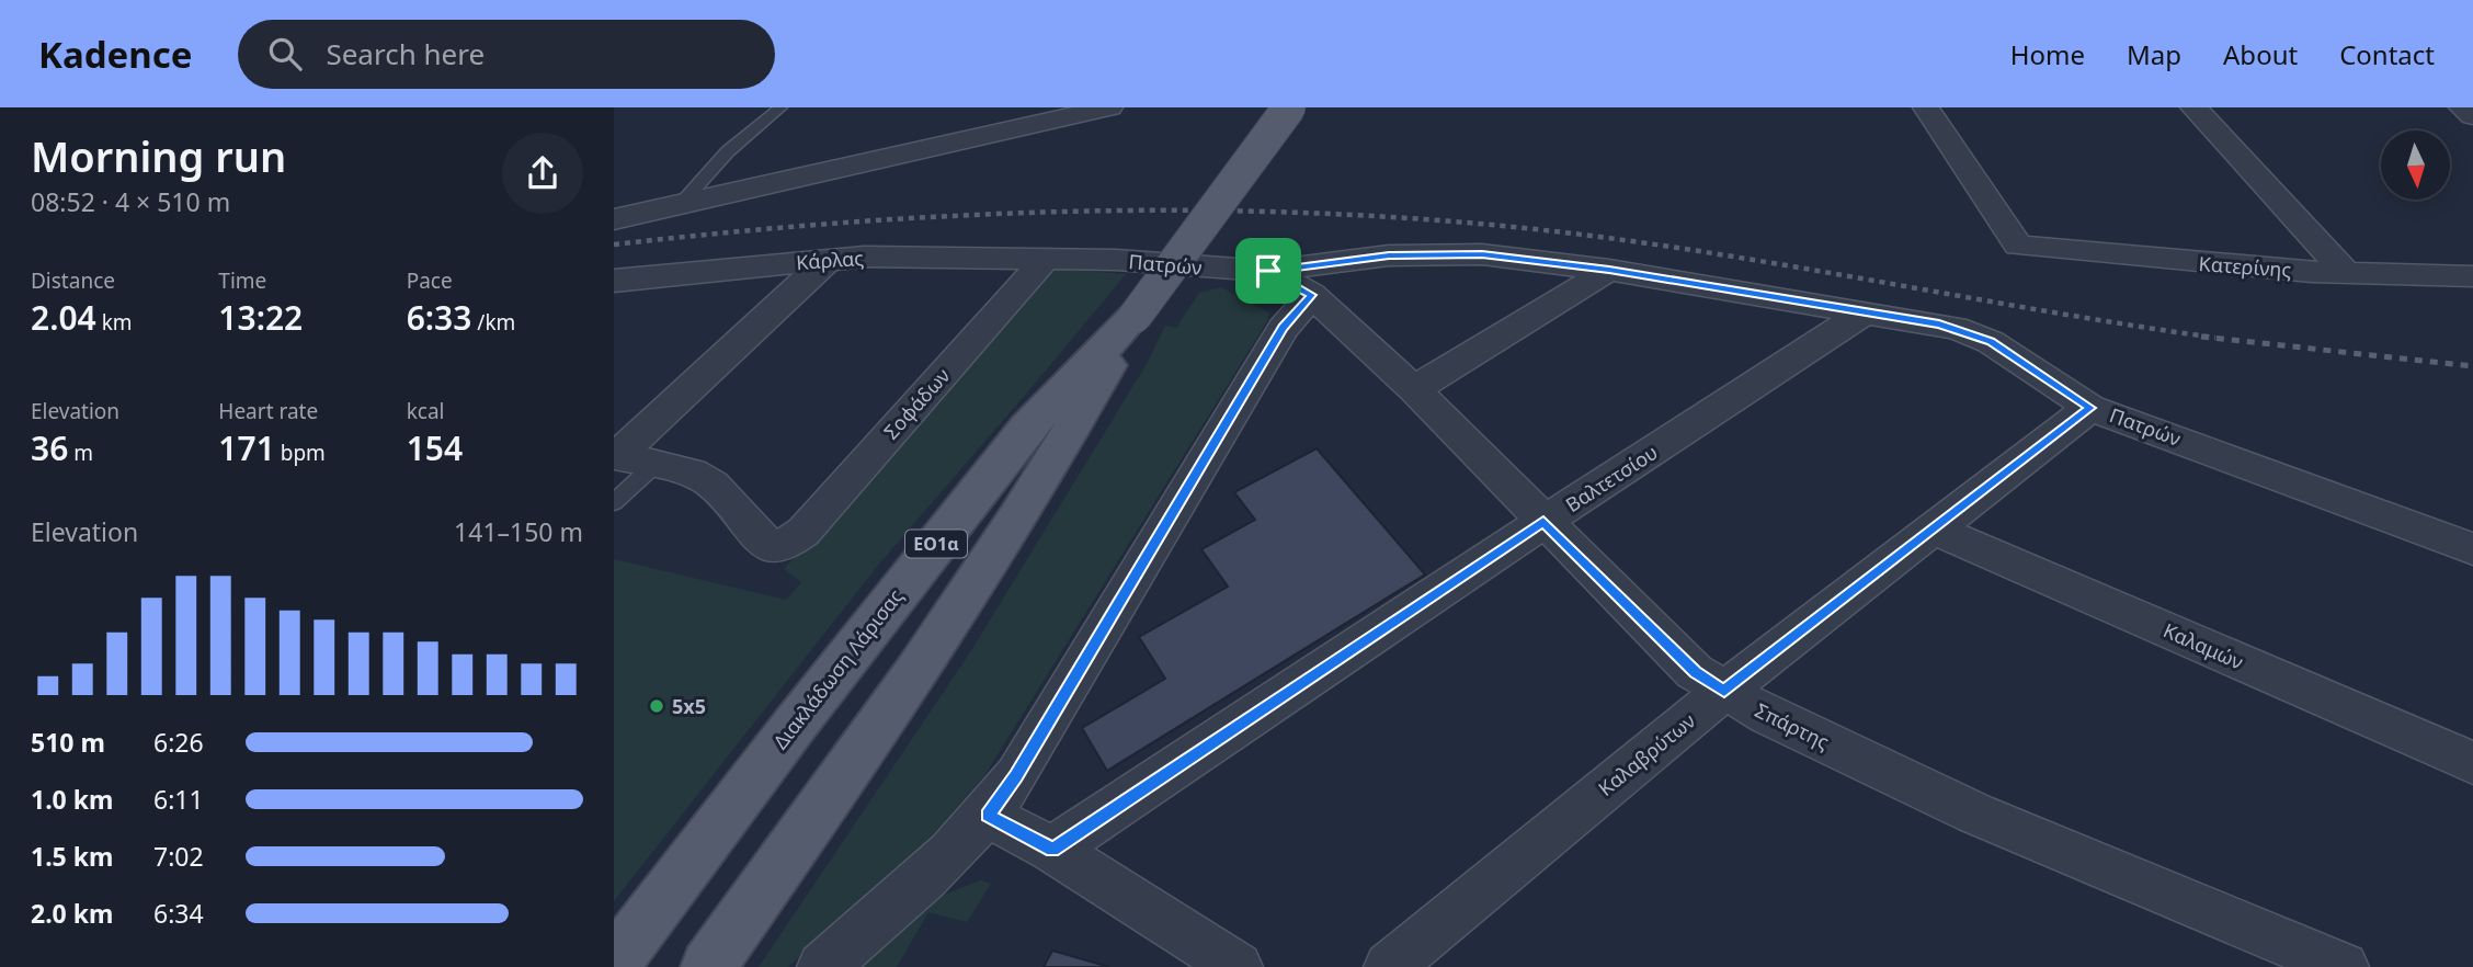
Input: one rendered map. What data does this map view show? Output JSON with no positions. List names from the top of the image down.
{
  "streets": {
    "main road": ["ΕΟ1α", "Διακλάδωση Λάρισας"],
    "street": [
      "Κάρλας",
      "Πατρών",
      "Κατερίνης",
      "Σοφάδων",
      "Βαλτετσίου",
      "Καλαμών",
      "Σπάρτης",
      "Καλαβρύτων"
    ]
  },
  "crossings": [
    ["Κάρλας", "Πατρών"],
    ["Κάρλας", "Σοφάδων"],
    ["Πατρών", "Σοφάδων"],
    ["Πατρών", "Βαλτετσίου"],
    ["Πατρών", "Σπάρτης"],
    ["Πατρών", "Καλαβρύτων"],
    ["Βαλτετσίου", "Σπάρτης"],
    ["Καλαμών", "Καλαβρύτων"],
    ["Σπάρτης", "Καλαβρύτων"]
  ],
  "places": ["5x5"],
  "north": "bottom",
  "page": {
    "header": "Kadence",
    "search": "Search here",
    "nav": [
      "Home",
      "Map",
      "About",
      "Contact"
    ],
    "heading": ["Morning run", "08:52 · 4 × 510 m"],
    "stats": [
      ["Distance", "2.04 km"],
      ["Time", "13:22"],
      ["Pace", "6:33 /km"],
      ["Elevation", "36 m"],
      ["Heart rate", "171 bpm"],
      ["kcal", "154"]
    ],
    "chart": ["Elevation", "141–150 m"],
    "list": [
      {
        "name": "510 m",
        "note": "6:26"
      },
      {
        "name": "1.0 km",
        "note": "6:11"
      },
      {
        "name": "1.5 km",
        "note": "7:02"
      },
      {
        "name": "2.0 km",
        "note": "6:34"
      }
    ]
  }
}
